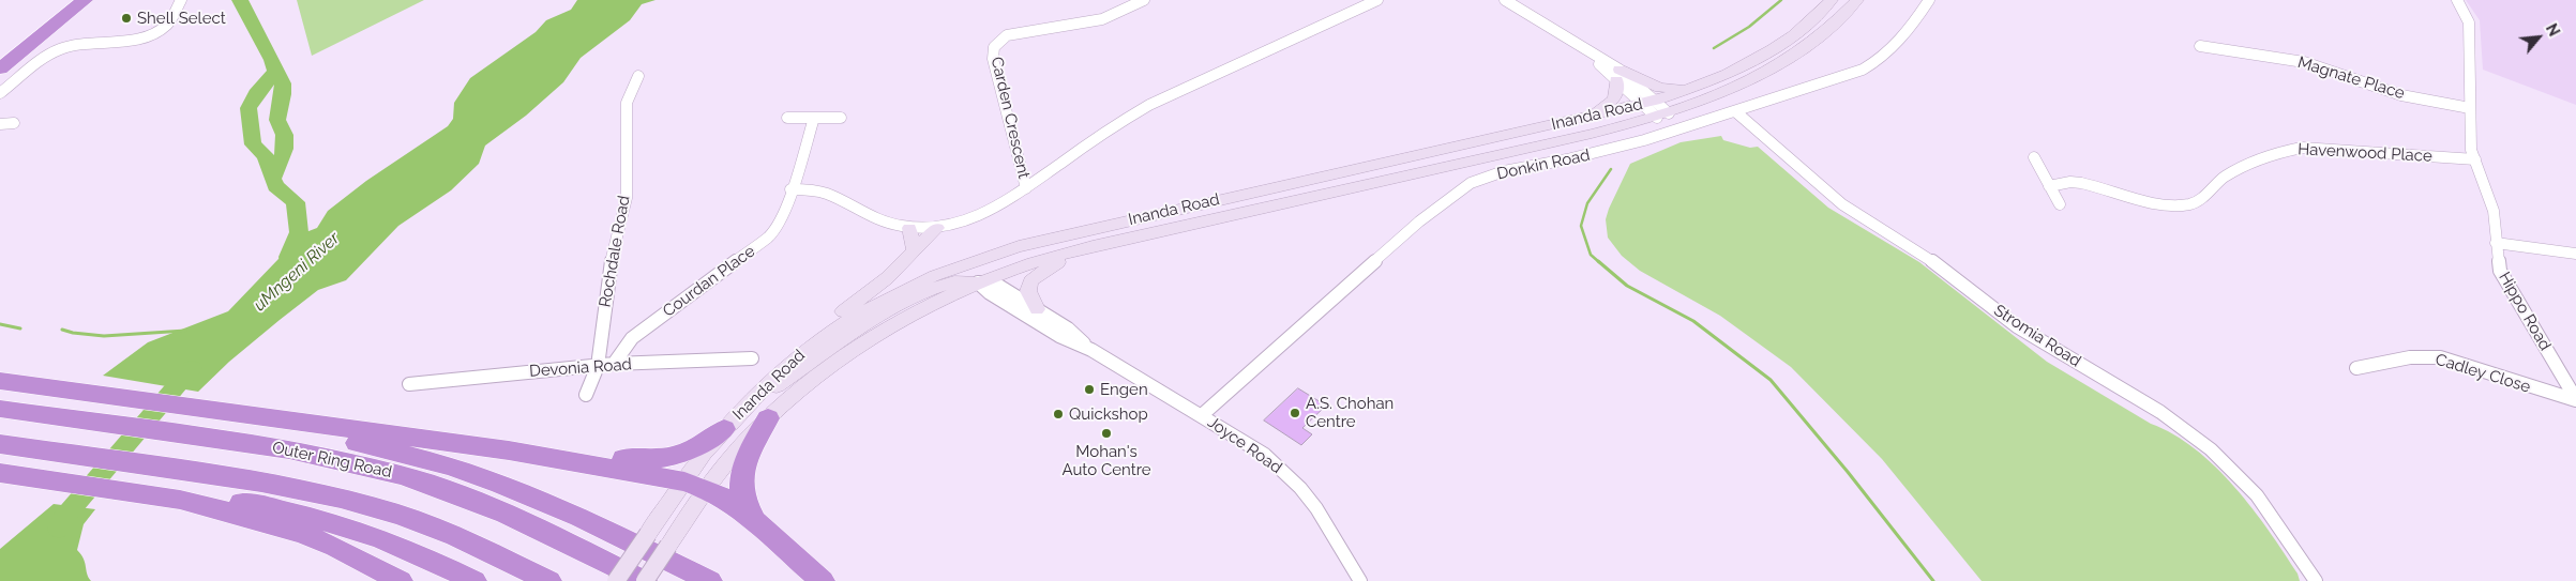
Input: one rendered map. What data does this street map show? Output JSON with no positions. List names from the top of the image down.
{
  "streets": {
    "highway": ["Outer Ring Road"],
    "main road": ["Inanda Road"],
    "street": [
      "Magnate Place",
      "Carden Crescent",
      "Havenwood Place",
      "Donkin Road",
      "Rochdale Road",
      "Courdan Place",
      "Hippo Road",
      "Stromia Road",
      "Devonia Road",
      "Cadley Close",
      "Joyce Road"
    ]
  },
  "crossings": [
    ["Magnate Place", "Hippo Road"],
    ["Inanda Road", "Joyce Road"],
    ["Inanda Road", "Outer Ring Road"],
    ["Havenwood Place", "Hippo Road"],
    ["Donkin Road", "Stromia Road"],
    ["Donkin Road", "Joyce Road"],
    ["Rochdale Road", "Devonia Road"],
    ["Courdan Place", "Devonia Road"],
    ["Hippo Road", "Cadley Close"]
  ],
  "water": ["uMngeni River"],
  "places": [
    "Shell Select",
    "Engen",
    "A.S. Chohan Centre",
    "Quickshop",
    "Mohan's Auto Centre"
  ],
  "north": "top right"
}
